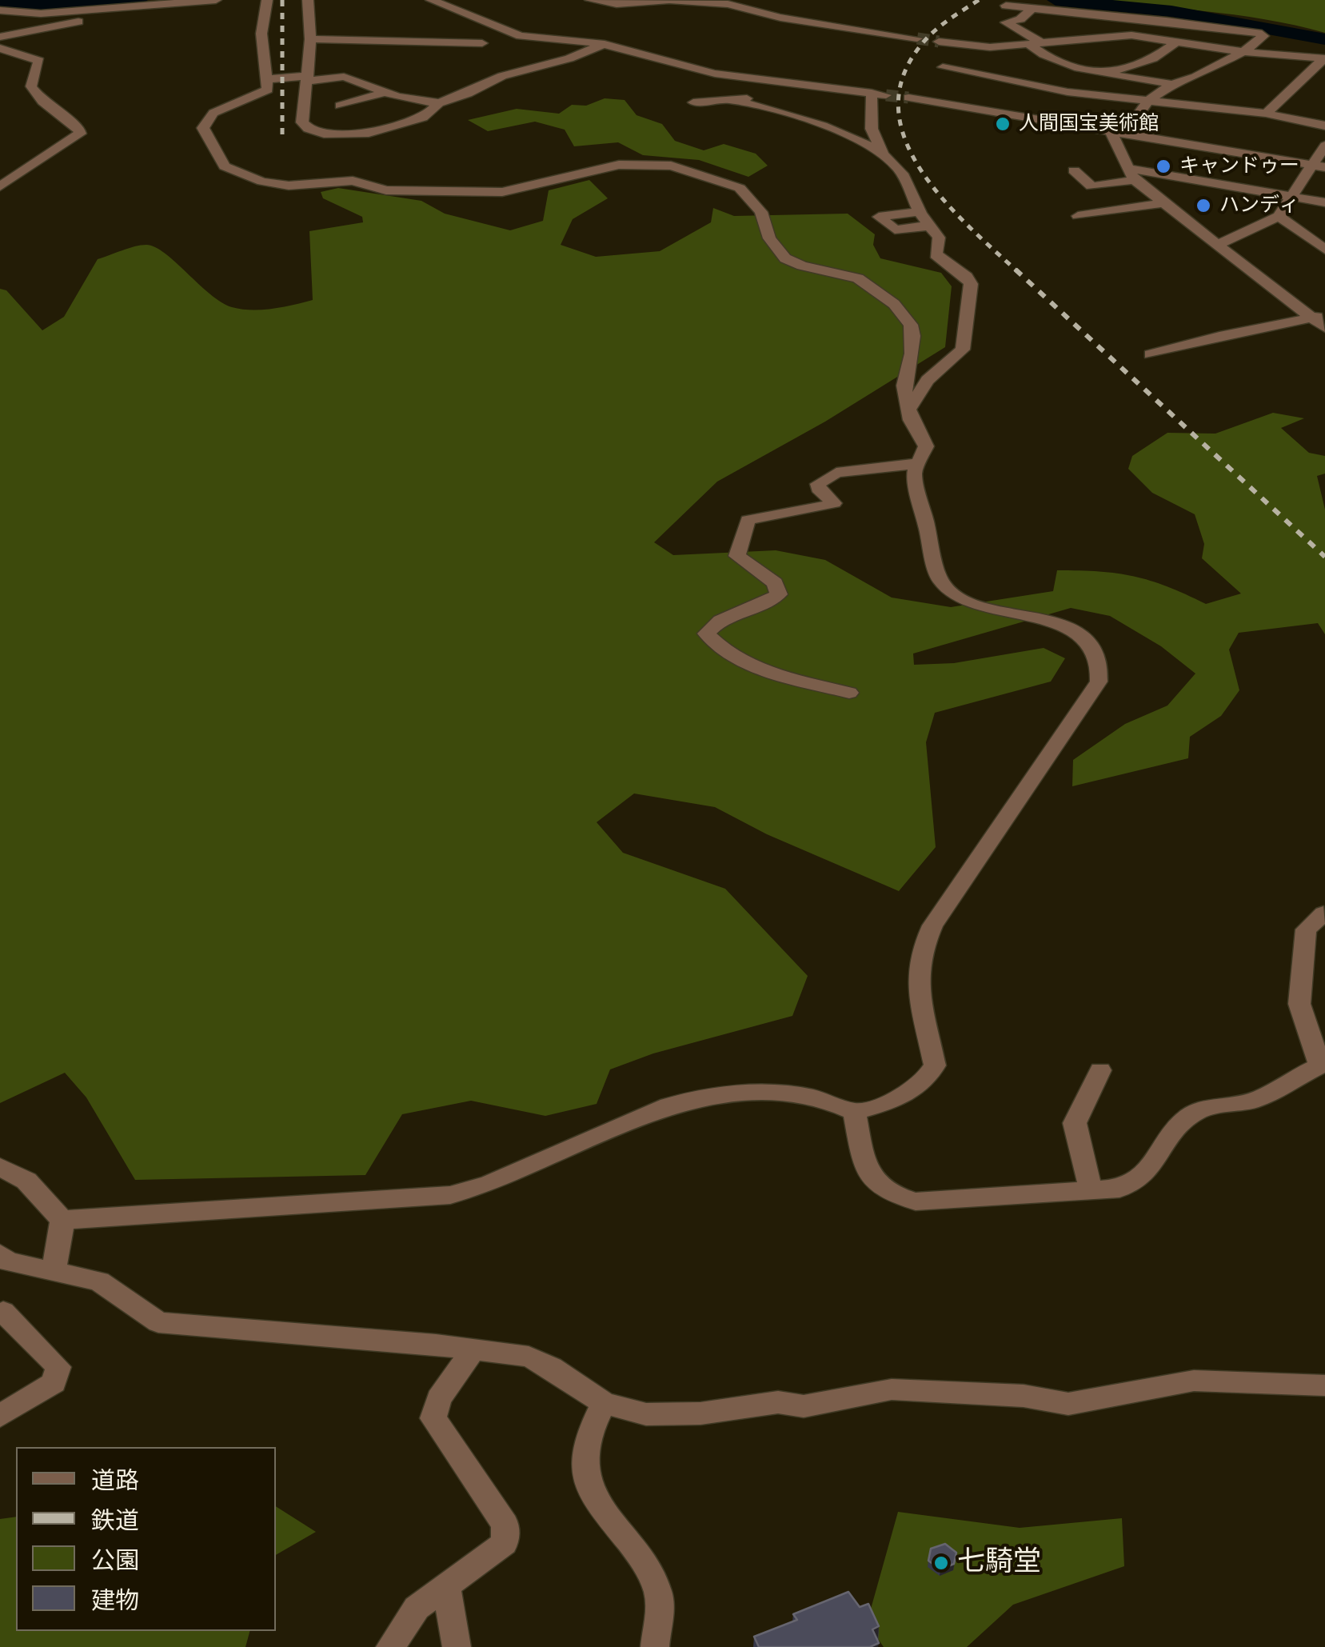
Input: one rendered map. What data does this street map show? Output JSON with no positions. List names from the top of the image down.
{
  "places": [
    "人間国宝美術館",
    "キャンドゥー",
    "ハンディ",
    "七騎堂"
  ],
  "legend": [
    "道路",
    "鉄道",
    "公園",
    "建物"
  ]
}
